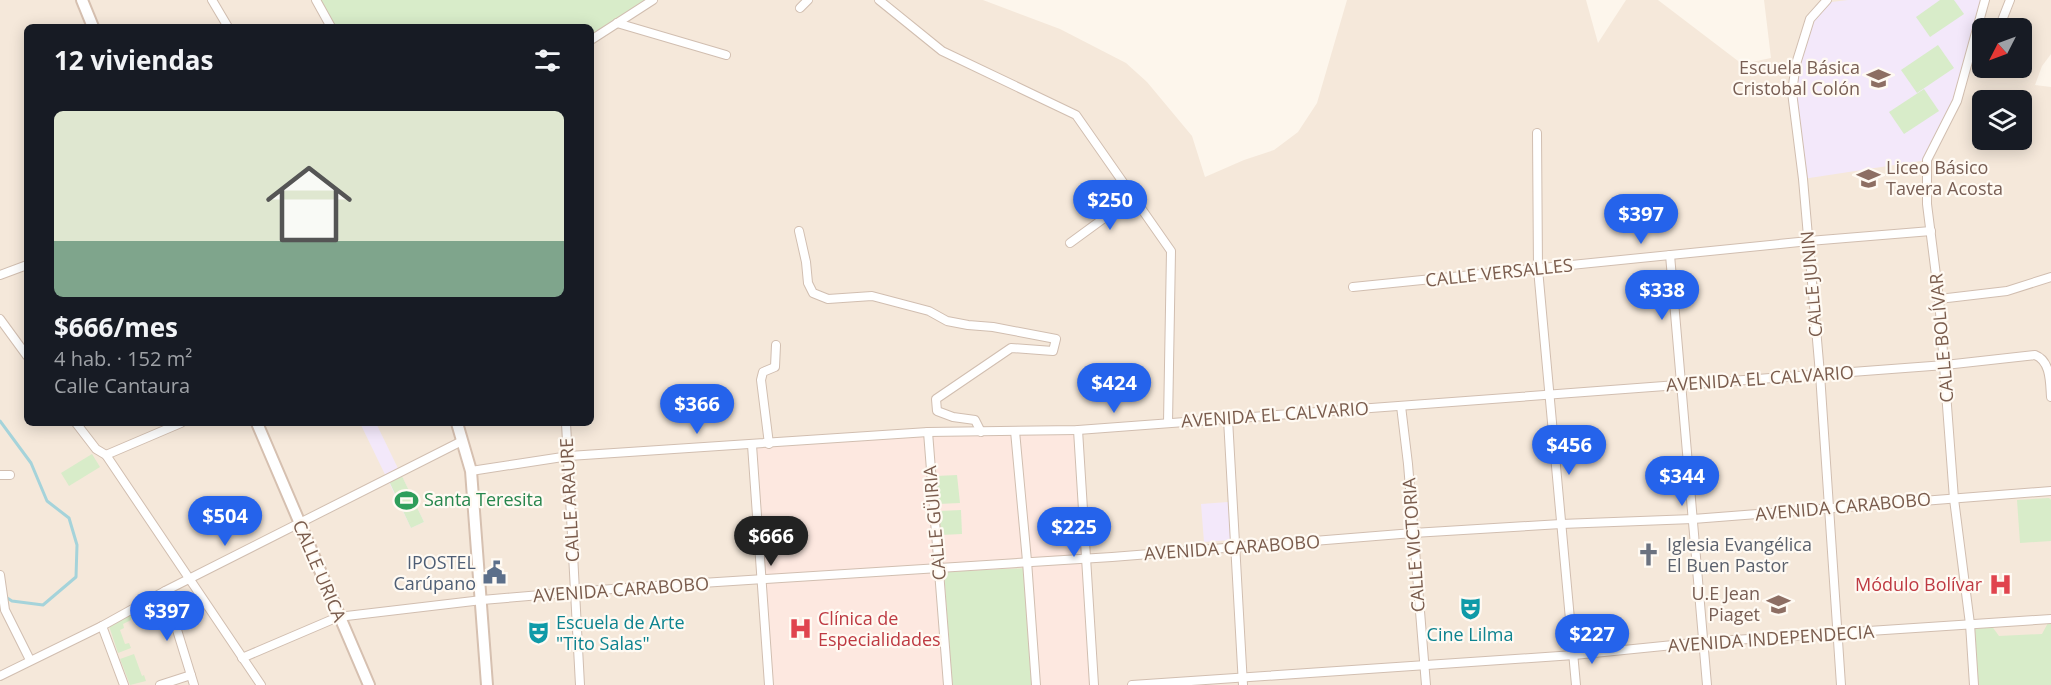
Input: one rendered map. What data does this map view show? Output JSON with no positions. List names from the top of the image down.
{
  "streets": {
    "main road": ["CALLE URICA"],
    "street": [
      "CALLE VERSALLES",
      "CALLE JUNIN",
      "CALLE BOLÍVAR",
      "AVENIDA EL CALVARIO",
      "CALLE ARAURE",
      "AVENIDA CARABOBO",
      "CALLE GÜIRIA",
      "CALLE VICTORIA",
      "AVENIDA INDEPENDECIA"
    ]
  },
  "crossings": [
    ["CALLE VERSALLES", "CALLE JUNIN"],
    ["CALLE VERSALLES", "CALLE BOLÍVAR"],
    ["CALLE JUNIN", "AVENIDA EL CALVARIO"],
    ["CALLE JUNIN", "AVENIDA CARABOBO"],
    ["CALLE JUNIN", "AVENIDA INDEPENDECIA"],
    ["CALLE BOLÍVAR", "AVENIDA EL CALVARIO"],
    ["CALLE BOLÍVAR", "AVENIDA CARABOBO"],
    ["CALLE BOLÍVAR", "AVENIDA INDEPENDECIA"],
    ["AVENIDA EL CALVARIO", "CALLE ARAURE"],
    ["AVENIDA EL CALVARIO", "CALLE GÜIRIA"],
    ["AVENIDA EL CALVARIO", "CALLE VICTORIA"],
    ["CALLE ARAURE", "AVENIDA CARABOBO"],
    ["AVENIDA CARABOBO", "CALLE GÜIRIA"],
    ["AVENIDA CARABOBO", "CALLE VICTORIA"],
    ["AVENIDA CARABOBO", "CALLE URICA"],
    ["CALLE VICTORIA", "AVENIDA INDEPENDECIA"]
  ],
  "places": {
    "school or university": ["Escuela Básica Cristobal Colón", "Liceo Básico Tavera Acosta", "U.E Jean Piaget"],
    "sports": ["Santa Teresita"],
    "church": ["Iglesia Evangélica El Buen Pastor"],
    "public building": ["IPOSTEL Carúpano"],
    "hospital": ["Módulo Bolívar", "Clínica de Especialidades"],
    "theatre": ["Cine Lilma", "Escuela de Arte \"Tito Salas\""]
  },
  "north": "bottom left",
  "page": {
    "heading": "12 viviendas",
    "list": [
      {
        "name": "$666/mes",
        "note": "4 hab. · 152 m² · Calle Cantaura"
      }
    ],
    "price": [
      "$250",
      "$397",
      "$338",
      "$424",
      "$366",
      "$456",
      "$344",
      "$504",
      "$225",
      "$666",
      "$397",
      "$227"
    ]
  }
}
